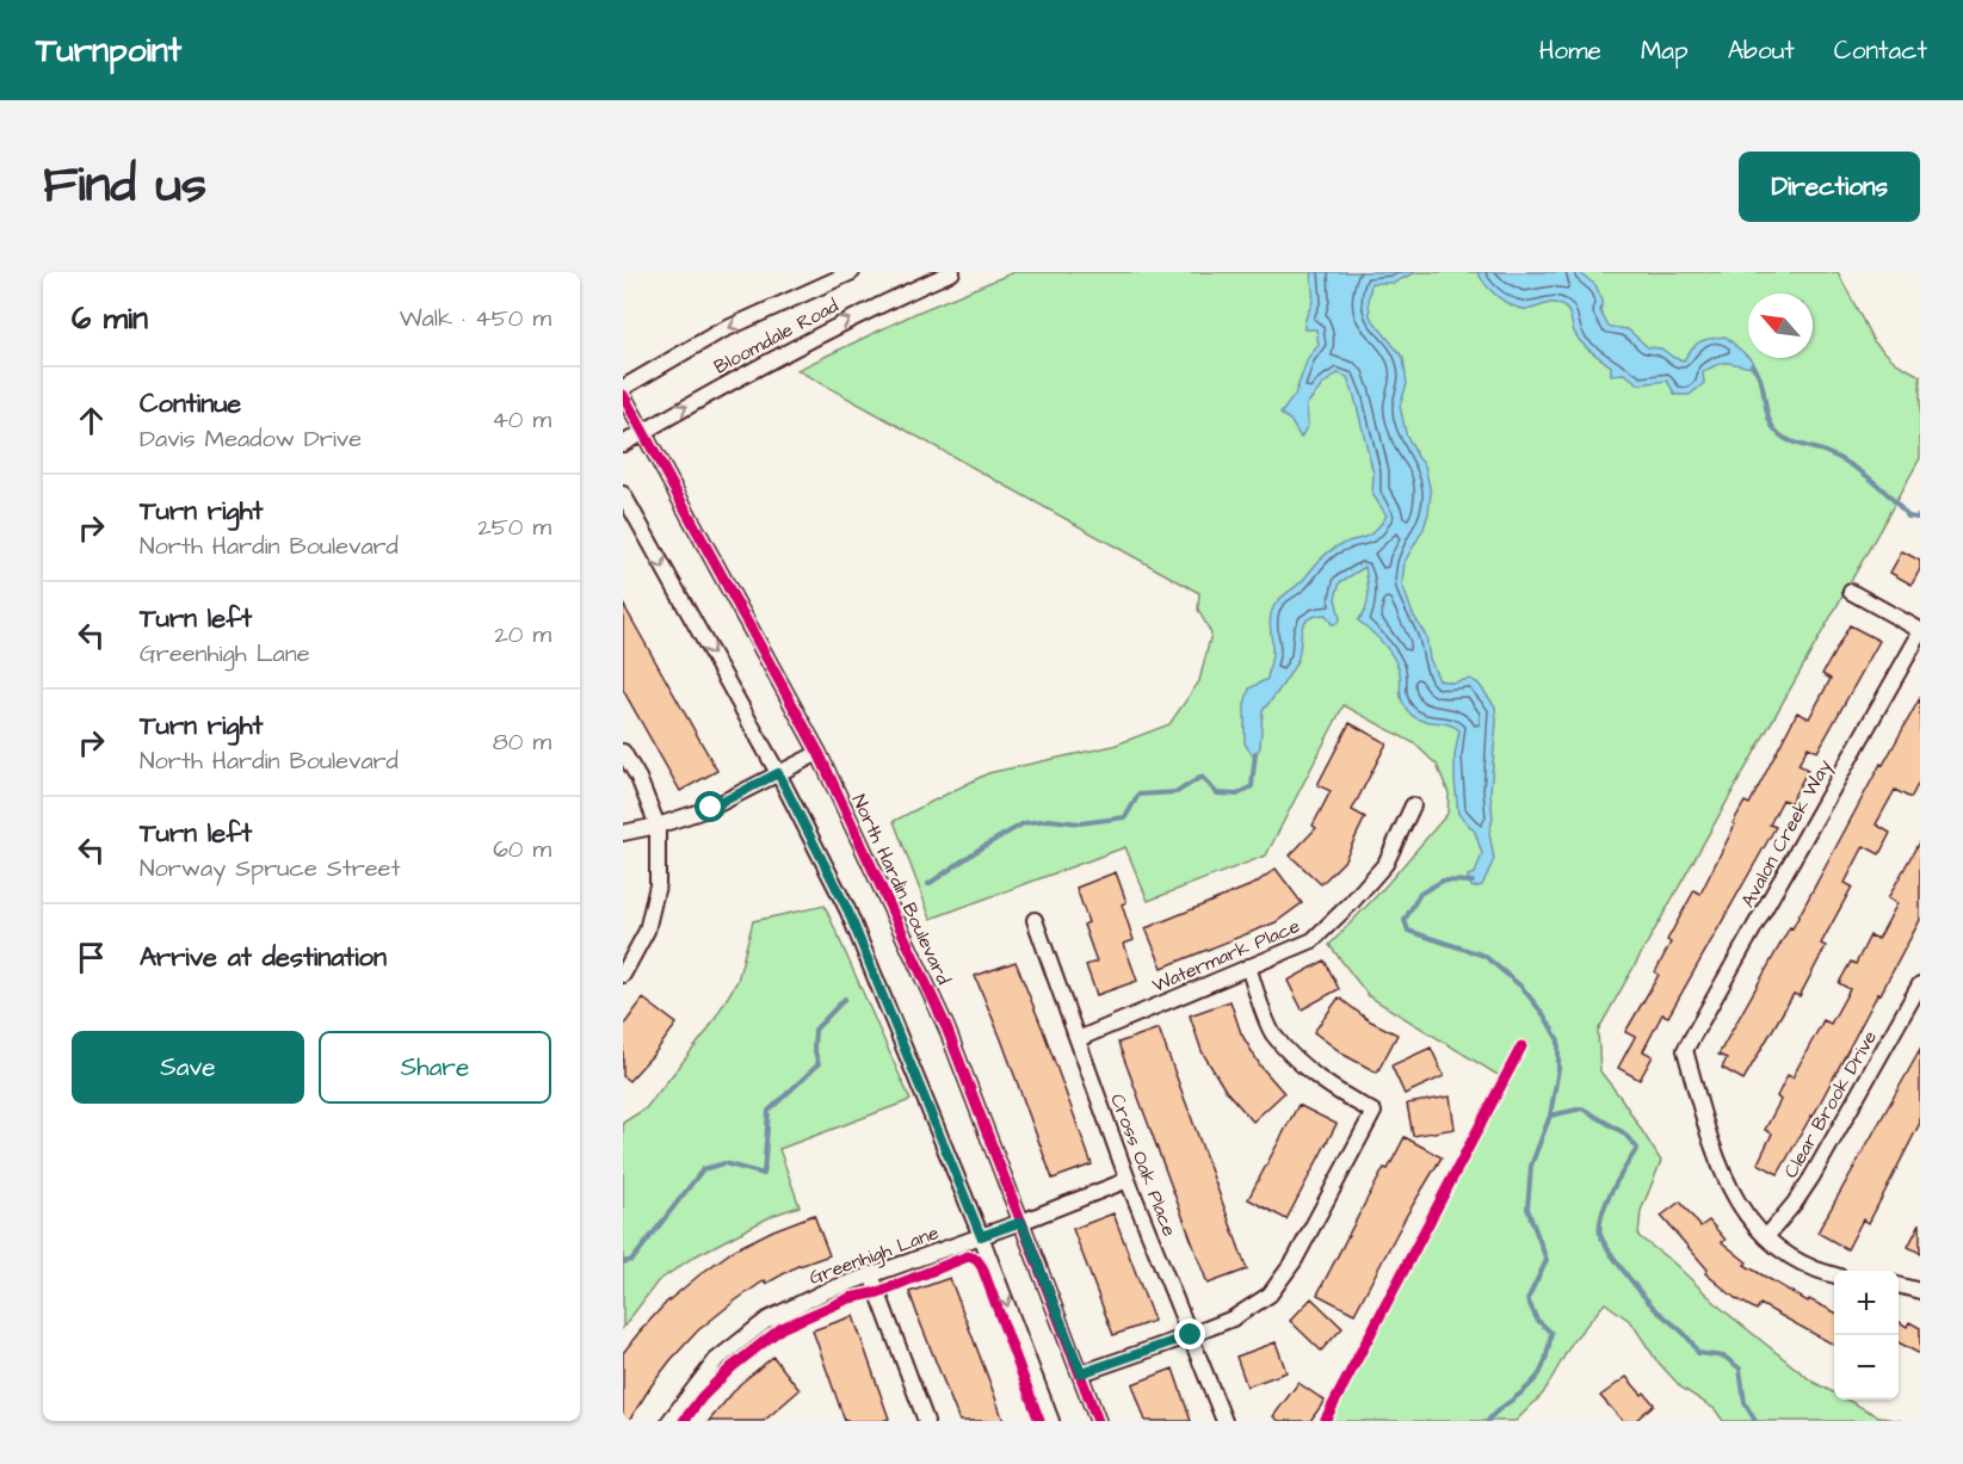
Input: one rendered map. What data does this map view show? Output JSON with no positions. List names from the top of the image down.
{
  "streets": {
    "street": [
      "Bloomdale Road",
      "Avalon Creek Way",
      "North Hardin Boulevard",
      "Watermark Place",
      "Clear Brook Drive",
      "Cross Oak Place",
      "Greenhigh Lane"
    ]
  },
  "crossings": [
    ["Bloomdale Road", "North Hardin Boulevard"],
    ["Avalon Creek Way", "Clear Brook Drive"],
    ["North Hardin Boulevard", "Greenhigh Lane"],
    ["Watermark Place", "Cross Oak Place"],
    ["Cross Oak Place", "Greenhigh Lane"]
  ],
  "north": "top left",
  "page": {
    "header": "Turnpoint",
    "nav": [
      "Home",
      "Map",
      "About",
      "Contact"
    ],
    "title": "Find us",
    "buttons": [
      "Directions",
      ["Save", "Share"]
    ],
    "heading": ["6 min", "Walk · 450 m"],
    "list": [
      ["Continue", "Davis Meadow Drive", "40 m"],
      ["Turn right", "North Hardin Boulevard", "250 m"],
      ["Turn left", "Greenhigh Lane", "20 m"],
      ["Turn right", "North Hardin Boulevard", "80 m"],
      ["Turn left", "Norway Spruce Street", "60 m"],
      "Arrive at destination"
    ],
    "map_buttons": ["+", "−"]
  }
}
